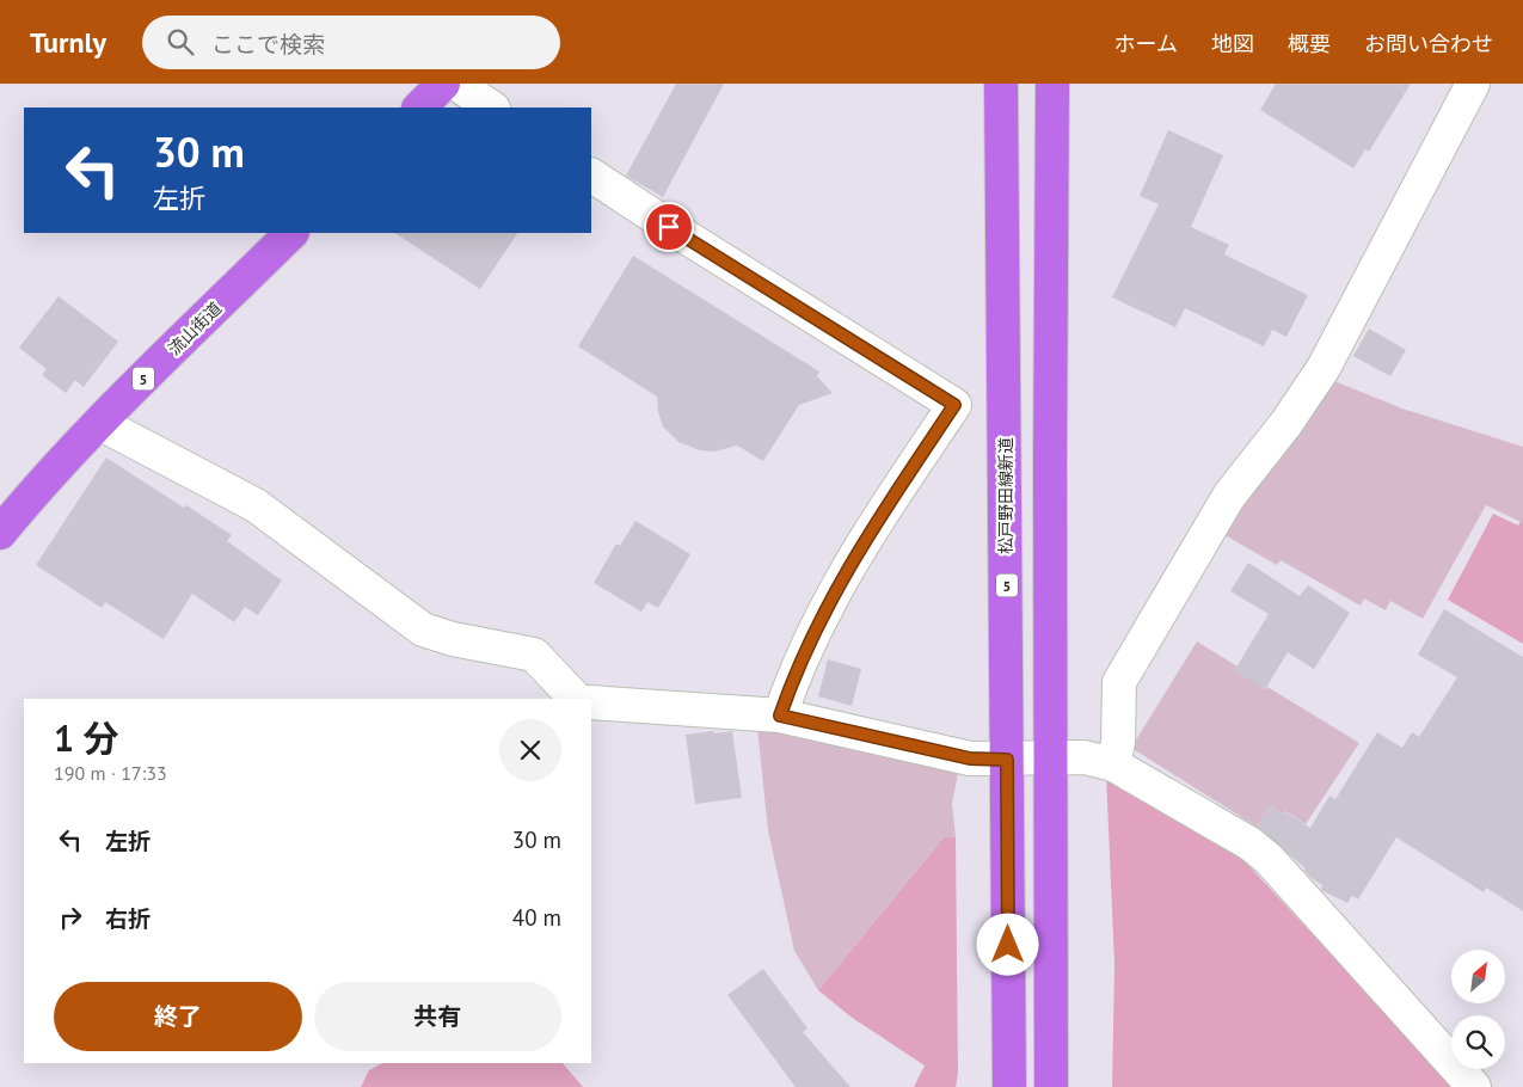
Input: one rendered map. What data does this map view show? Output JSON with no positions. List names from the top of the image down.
{
  "streets": {
    "main road": ["流山街道", "5", "松戸野田線新道"]
  },
  "north": "top right",
  "page": {
    "header": "Turnly",
    "search": "ここで検索",
    "nav": [
      "ホーム",
      "地図",
      "概要",
      "お問い合わせ"
    ],
    "turn": ["30 m", "左折"],
    "heading": ["1 分", "190 m · 17:33"],
    "list": [
      {
        "name": "左折",
        "value": "30 m"
      },
      {
        "name": "右折",
        "value": "40 m"
      }
    ],
    "buttons": ["終了", "共有"]
  }
}
